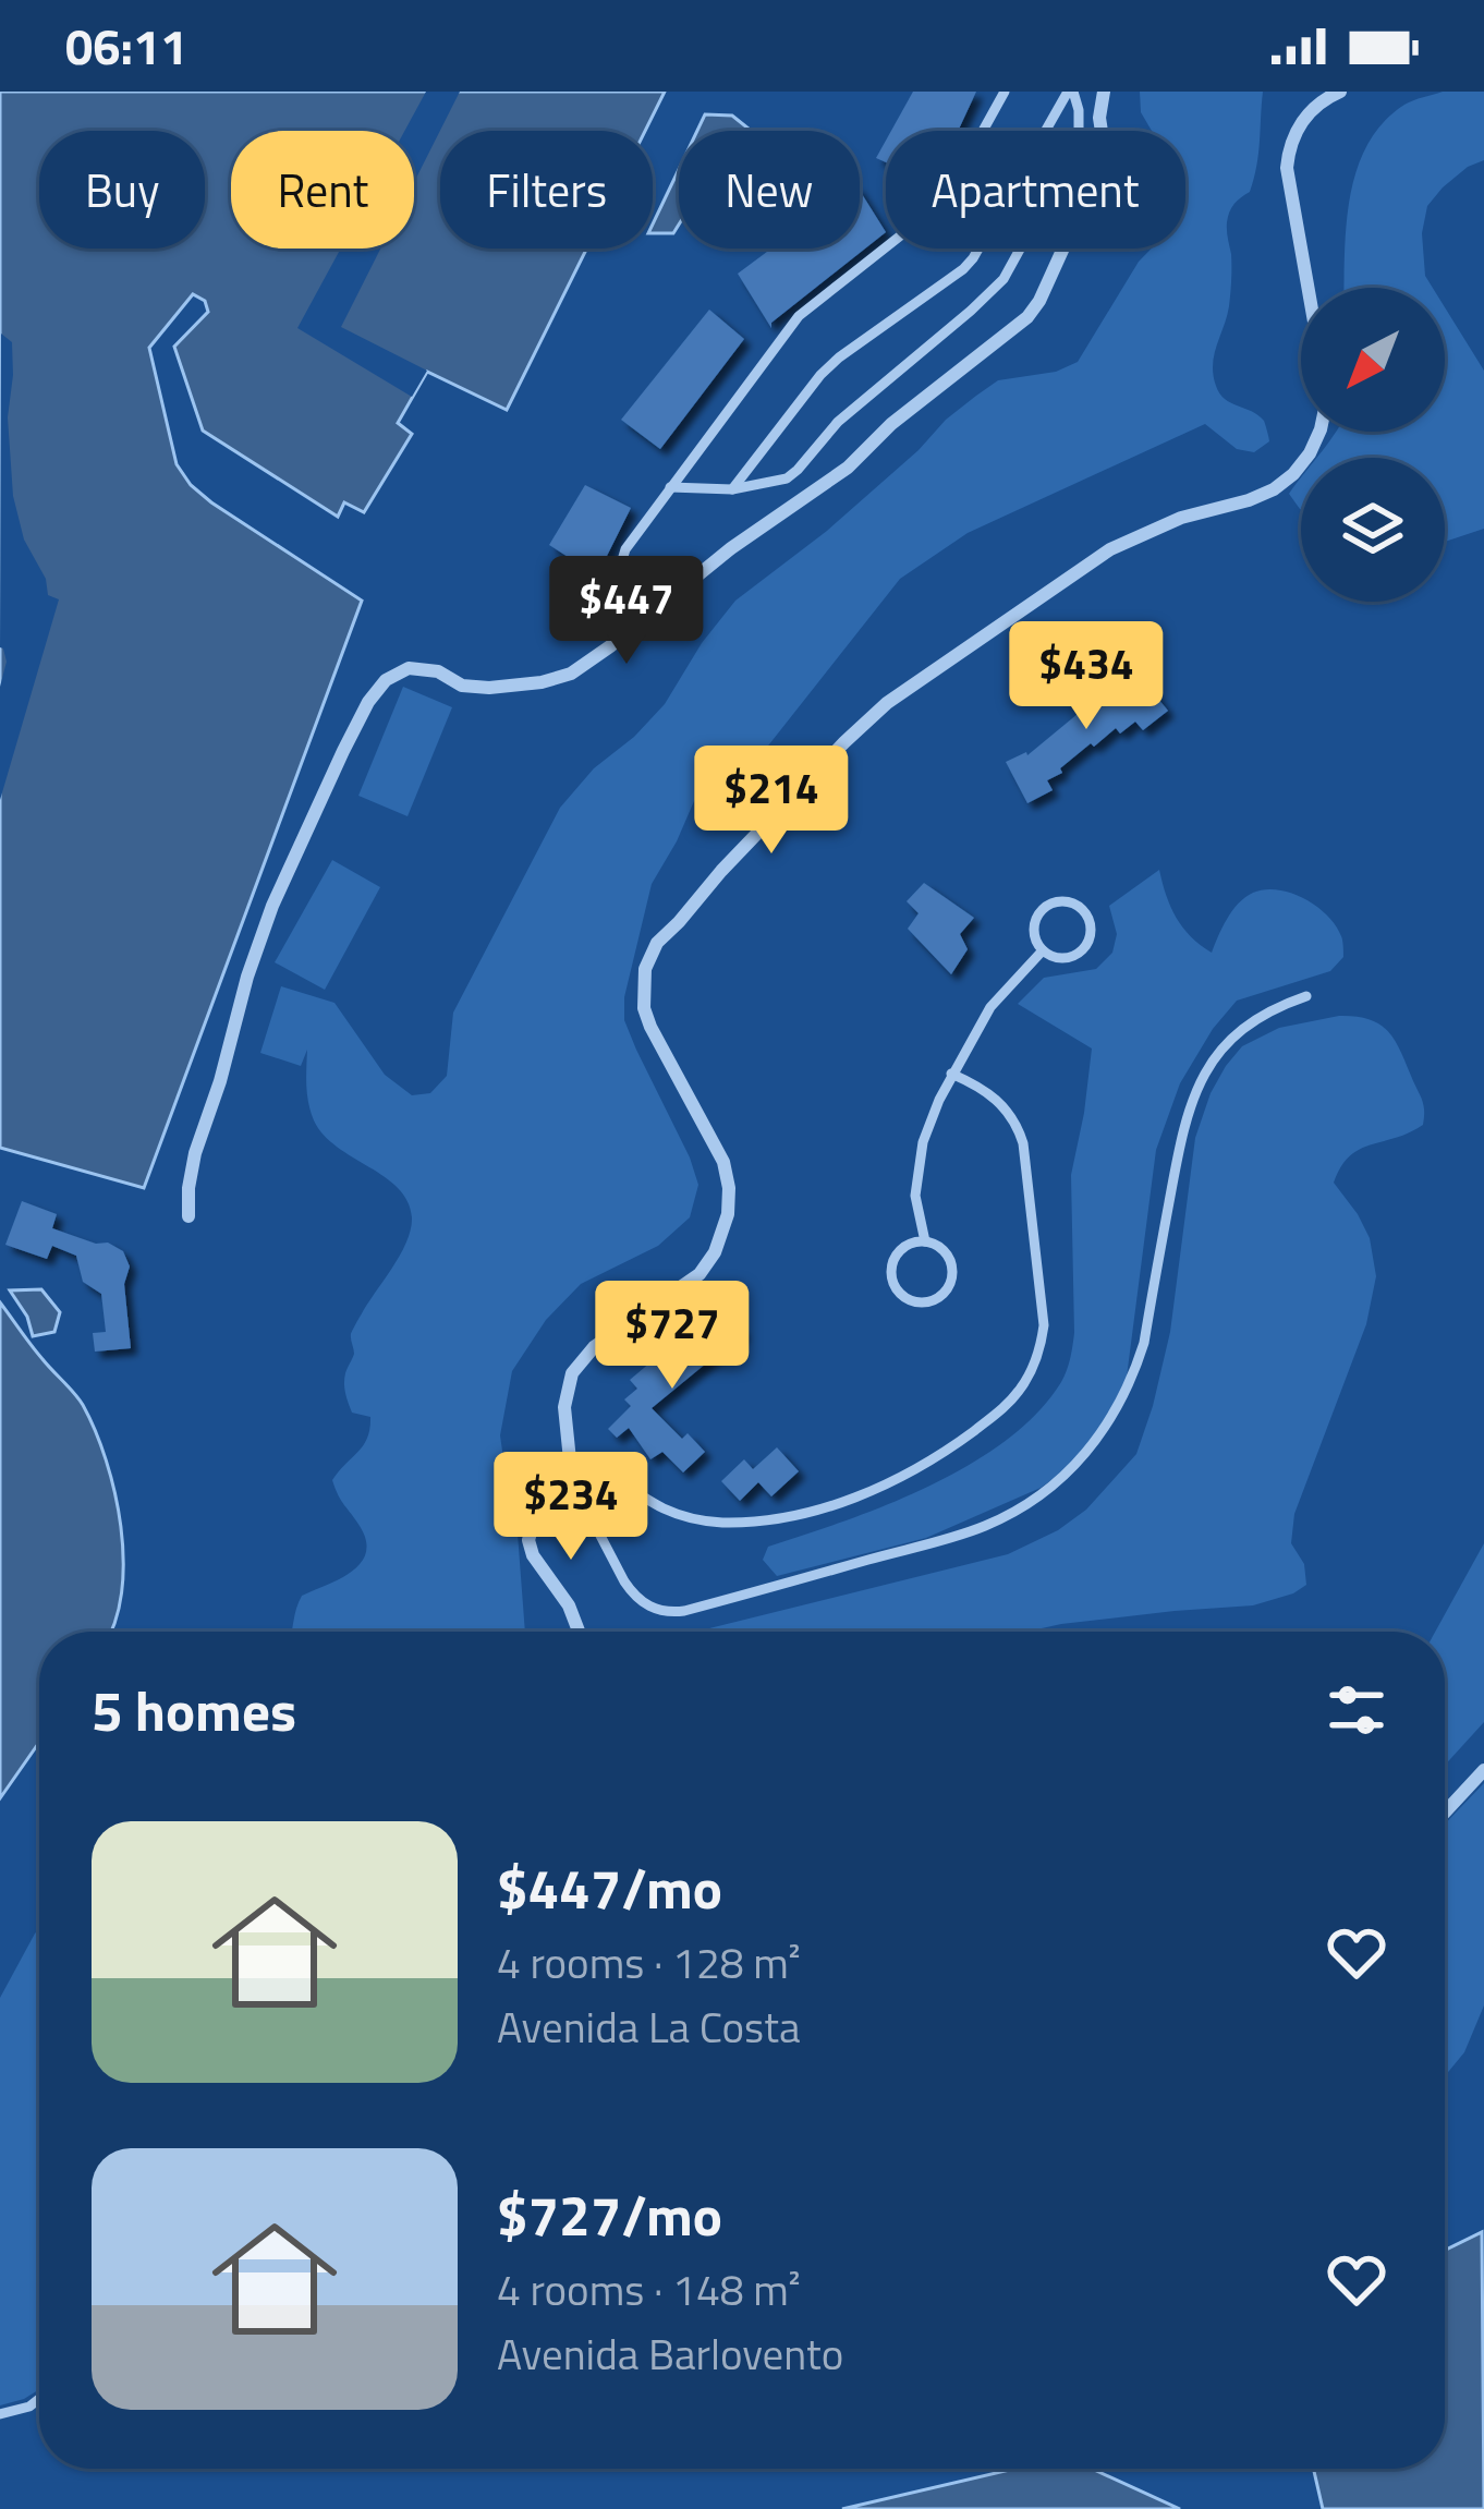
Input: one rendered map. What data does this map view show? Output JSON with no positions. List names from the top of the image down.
{
  "north": "bottom left",
  "page": {
    "status": "06:11",
    "chip": [
      "Buy",
      "Rent",
      "Filters",
      "New",
      "Apartment"
    ],
    "price": [
      "$447",
      "$434",
      "$214",
      "$727",
      "$234"
    ],
    "heading": "5 homes",
    "list": [
      {
        "name": "$447/mo",
        "note": "4 rooms · 128 m² · Avenida La Costa"
      },
      {
        "name": "$727/mo",
        "note": "4 rooms · 148 m² · Avenida Barlovento"
      }
    ]
  }
}
